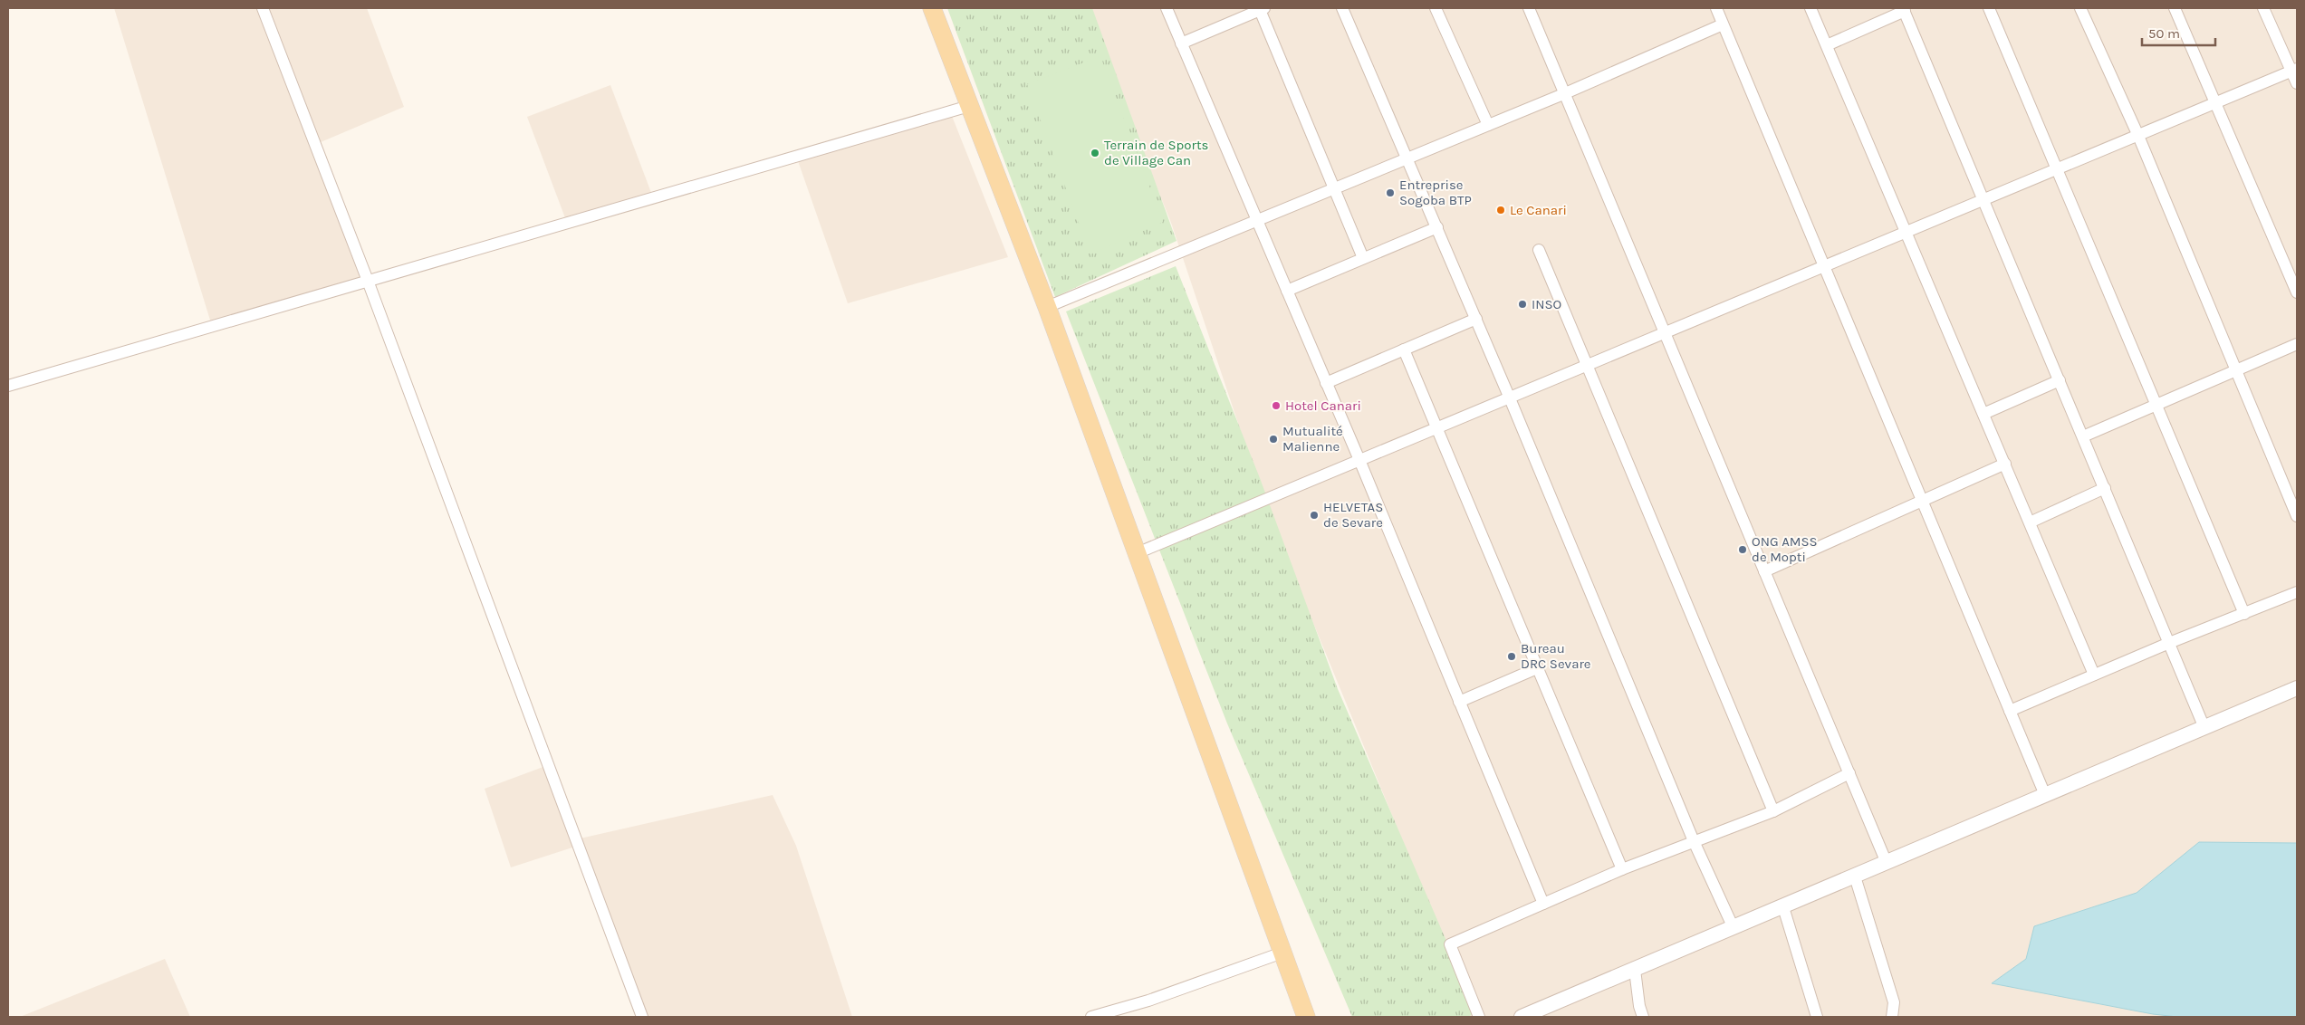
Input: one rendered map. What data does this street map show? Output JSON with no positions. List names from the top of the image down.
{
  "places": [
    "Terrain de Sports de Village Can",
    "Entreprise Sogoba BTP",
    "Le Canari",
    "INSO",
    "Hotel Canari",
    "Mutualité Malienne",
    "HELVETAS de Sevare",
    "ONG AMSS de Mopti",
    "Bureau DRC Sevare"
  ],
  "scale_bar": "50 m"
}
